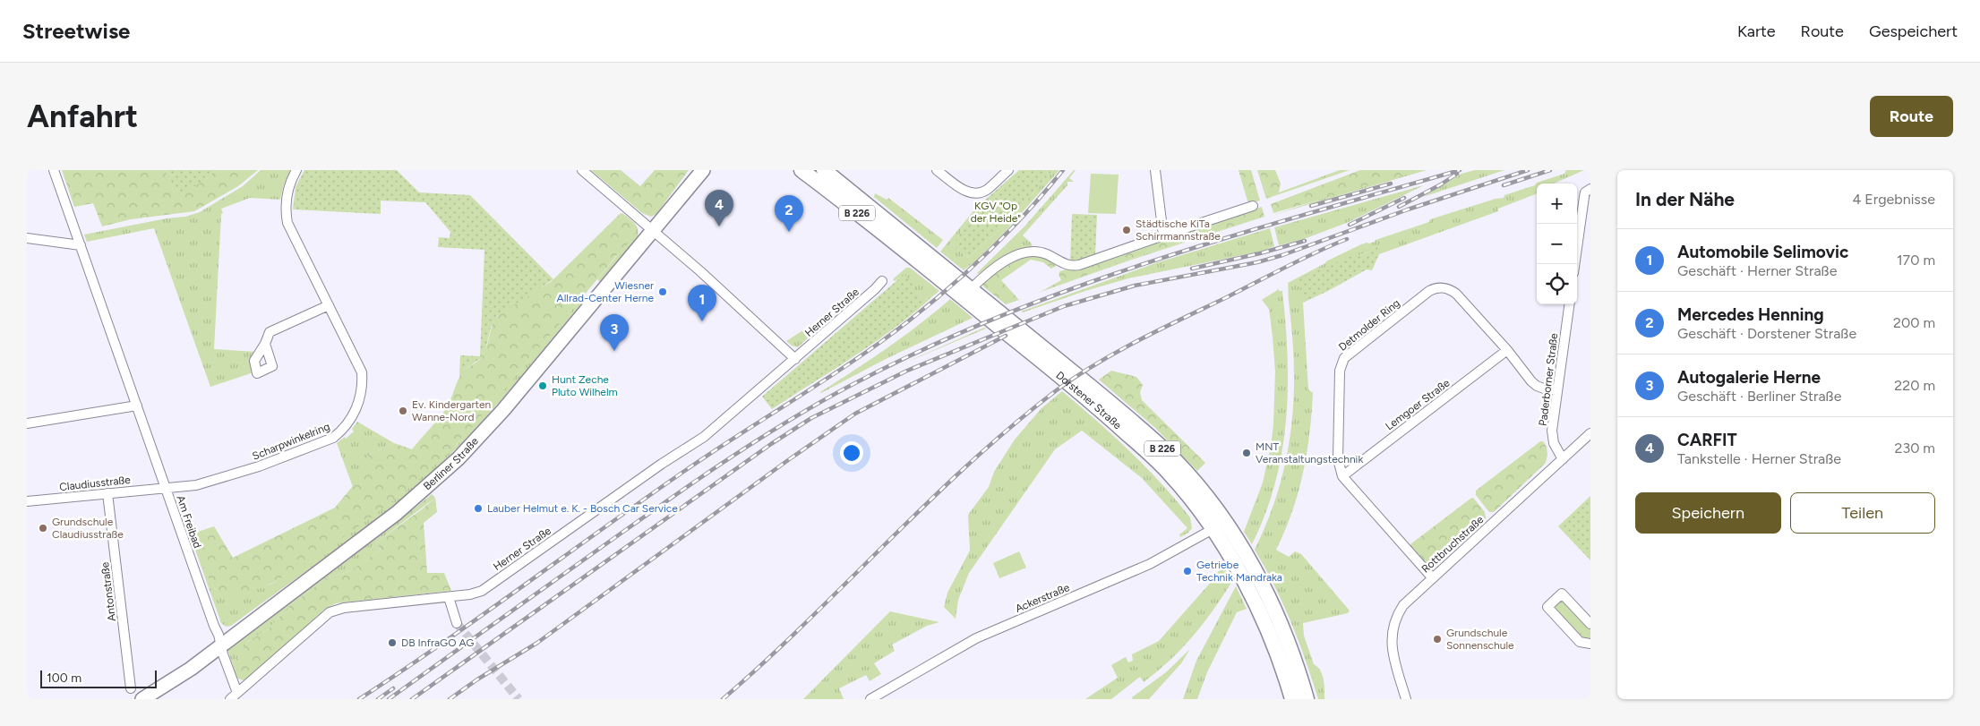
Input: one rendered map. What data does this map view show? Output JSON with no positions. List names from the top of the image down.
{
  "streets": {
    "main road": ["B 226", "Dorstener Straße", "Berliner Straße"],
    "street": [
      "Herner Straße",
      "Detmolder Ring",
      "Paderborner Straße",
      "Lemgoer Straße",
      "Scharpwinkelring",
      "Claudiusstraße",
      "Am Freibad",
      "Rottbruchstraße",
      "Antonstraße",
      "Ackerstraße"
    ]
  },
  "crossings": [
    ["Herner Straße", "Berliner Straße"],
    ["Herner Straße", "Am Freibad"],
    ["Detmolder Ring", "Paderborner Straße"],
    ["Detmolder Ring", "Lemgoer Straße"],
    ["Paderborner Straße", "Rottbruchstraße"],
    ["Dorstener Straße", "Ackerstraße"],
    ["Scharpwinkelring", "Claudiusstraße"],
    ["Scharpwinkelring", "Am Freibad"],
    ["Berliner Straße", "Am Freibad"],
    ["Claudiusstraße", "Am Freibad"],
    ["Claudiusstraße", "Antonstraße"]
  ],
  "parks": ["KGV \"Op der Heide\""],
  "places": [
    "Städtische KiTa Schirrmannstraße",
    "Wiesner Allrad-Center Herne",
    "Hunt Zeche Pluto Wilhelm",
    "Ev. Kindergarten Wanne-Nord",
    "MNT Veranstaltungstechnik",
    "Lauber Helmut e. K. - Bosch Car Service",
    "Grundschule Claudiusstraße",
    "Getriebe Technik Mandraka",
    "Grundschule Sonnenschule",
    "DB InfraGO AG"
  ],
  "scale_bar": "100 m",
  "page": {
    "header": "Streetwise",
    "nav": ["Karte", "Route", "Gespeichert"],
    "buttons": [
      "Route",
      ["Speichern", "Teilen"]
    ],
    "title": "Anfahrt",
    "heading": ["In der Nähe", "4 Ergebnisse"],
    "map_buttons": ["+", "−"],
    "pins": [
      "4",
      "2",
      "1",
      "3"
    ],
    "list": [
      {
        "mark": "1",
        "name": "Automobile Selimovic",
        "note": "Geschäft · Herner Straße",
        "value": "170 m"
      },
      {
        "mark": "2",
        "name": "Mercedes Henning",
        "note": "Geschäft · Dorstener Straße",
        "value": "200 m"
      },
      {
        "mark": "3",
        "name": "Autogalerie Herne",
        "note": "Geschäft · Berliner Straße",
        "value": "220 m"
      },
      {
        "mark": "4",
        "name": "CARFIT",
        "note": "Tankstelle · Herner Straße",
        "value": "230 m"
      }
    ],
    "scale": "100 m"
  }
}
